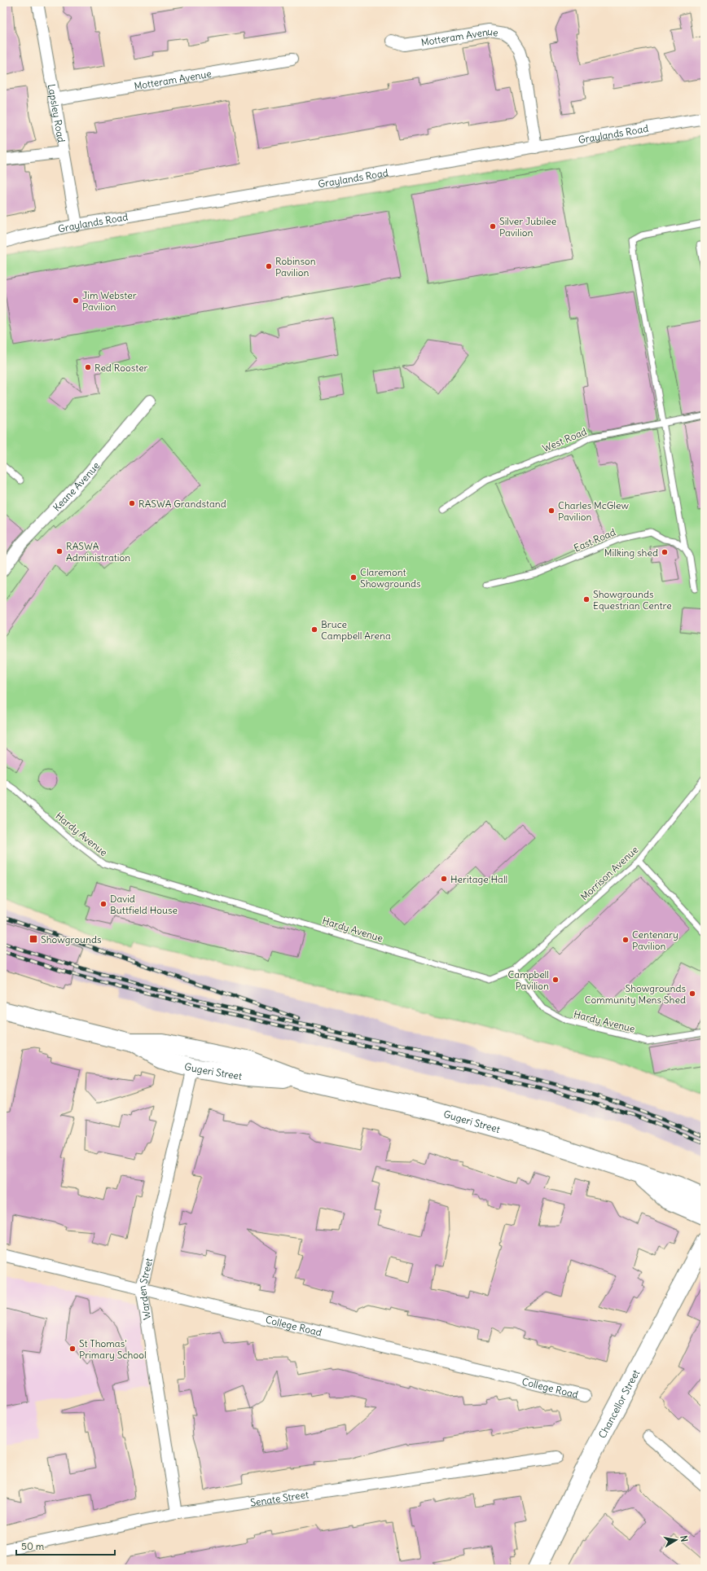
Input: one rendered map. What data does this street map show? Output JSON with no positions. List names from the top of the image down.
{
  "streets": {
    "main road": ["Gugeri Street", "Chancellor Street"],
    "street": [
      "Motteram Avenue",
      "Lapsley Road",
      "Graylands Road",
      "Keane Avenue",
      "Warden Street",
      "College Road",
      "Senate Street"
    ],
    "lane": [
      "West Road",
      "East Road",
      "Hardy Avenue",
      "Morrison Avenue"
    ]
  },
  "crossings": [
    ["Motteram Avenue", "Lapsley Road"],
    ["Motteram Avenue", "Graylands Road"],
    ["Lapsley Road", "Graylands Road"],
    ["Hardy Avenue", "Morrison Avenue"],
    ["Gugeri Street", "Warden Street"],
    ["Warden Street", "College Road"],
    ["Warden Street", "Senate Street"]
  ],
  "places": {
    "other": [
      "Silver Jubilee Pavilion",
      "Robinson Pavilion",
      "Jim Webster Pavilion",
      "Red Rooster",
      "RASWA Grandstand",
      "Charles McGlew Pavilion",
      "RASWA Administration",
      "Milking shed",
      "Claremont Showgrounds",
      "Showgrounds Equestrian Centre",
      "Bruce Campbell Arena",
      "Heritage Hall",
      "David Buttfield House",
      "Centenary Pavilion",
      "Campbell Pavilion",
      "Showgrounds Community Mens Shed",
      "St Thomas' Primary School"
    ],
    "transit": ["Showgrounds"]
  },
  "scale_bar": "50 m",
  "north": "right"
}
